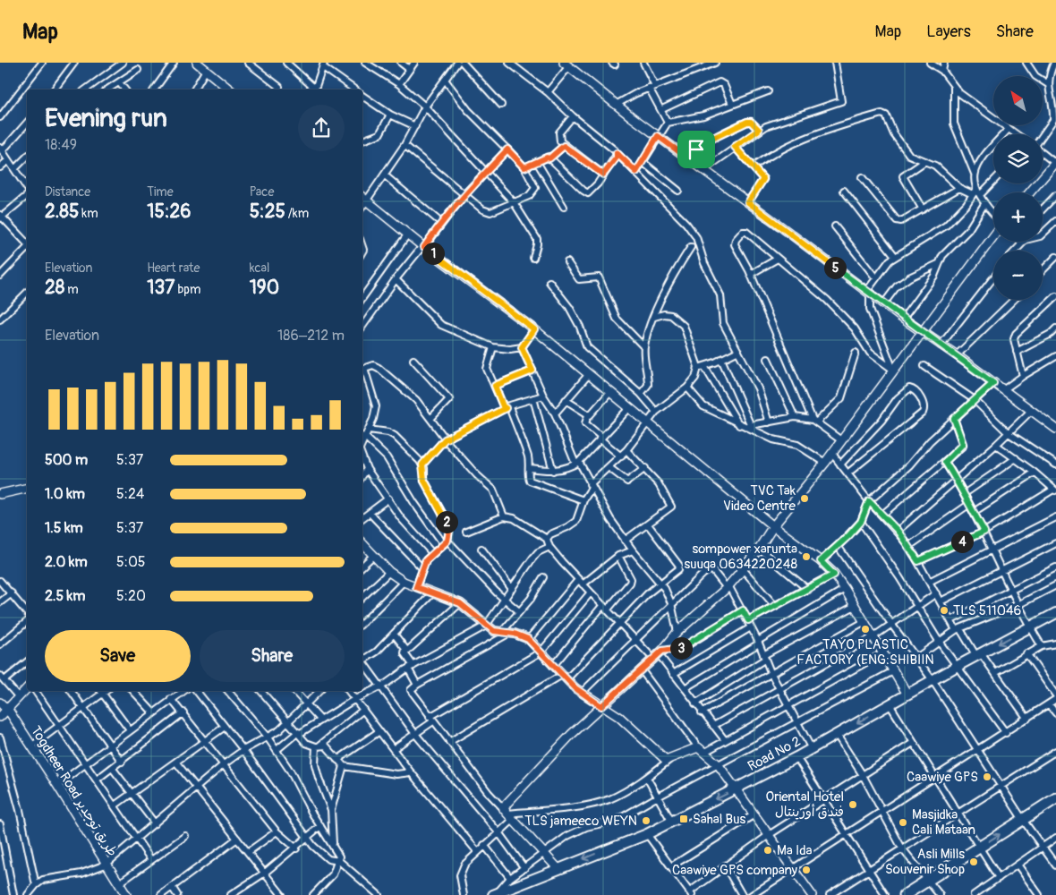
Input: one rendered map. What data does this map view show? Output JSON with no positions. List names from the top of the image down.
{
  "streets": {
    "main road": ["Road No 2"],
    "street": ["Togdheer Road طريق توجدير"]
  },
  "one_way": ["Road No 2"],
  "places": {
    "other": [
      "TVC Tak Video Centre",
      "sompower xarunta suuqa 0634220248",
      "TLS 511046",
      "TAYO PLASTIC FACTORY (ENG:SHIBIIN",
      "Caawiye GPS",
      "Oriental Hotel فندق أورينتال",
      "TLS jameeco WEYN",
      "Masjidka Cali Mataan",
      "Ma Ida",
      "Asli Mills Souvenir Shop",
      "Caawiye GPS company"
    ],
    "transit": ["Sahal Bus"]
  },
  "north": "top left",
  "page": {
    "header": "Map",
    "nav": ["Map", "Layers", "Share"],
    "map_buttons": ["+", "−"],
    "heading": ["Evening run", "18:49"],
    "stats": [
      ["Distance", "2.85 km"],
      ["Time", "15:26"],
      ["Pace", "5:25 /km"],
      ["Elevation", "28 m"],
      ["Heart rate", "137 bpm"],
      ["kcal", "190"]
    ],
    "pins": [
      "1",
      "5",
      "2",
      "4",
      "3"
    ],
    "chart": ["Elevation", "186–212 m"],
    "list": [
      {
        "name": "500 m",
        "note": "5:37"
      },
      {
        "name": "1.0 km",
        "note": "5:24"
      },
      {
        "name": "1.5 km",
        "note": "5:37"
      },
      {
        "name": "2.0 km",
        "note": "5:05"
      },
      {
        "name": "2.5 km",
        "note": "5:20"
      }
    ],
    "buttons": ["Save", "Share"]
  }
}
